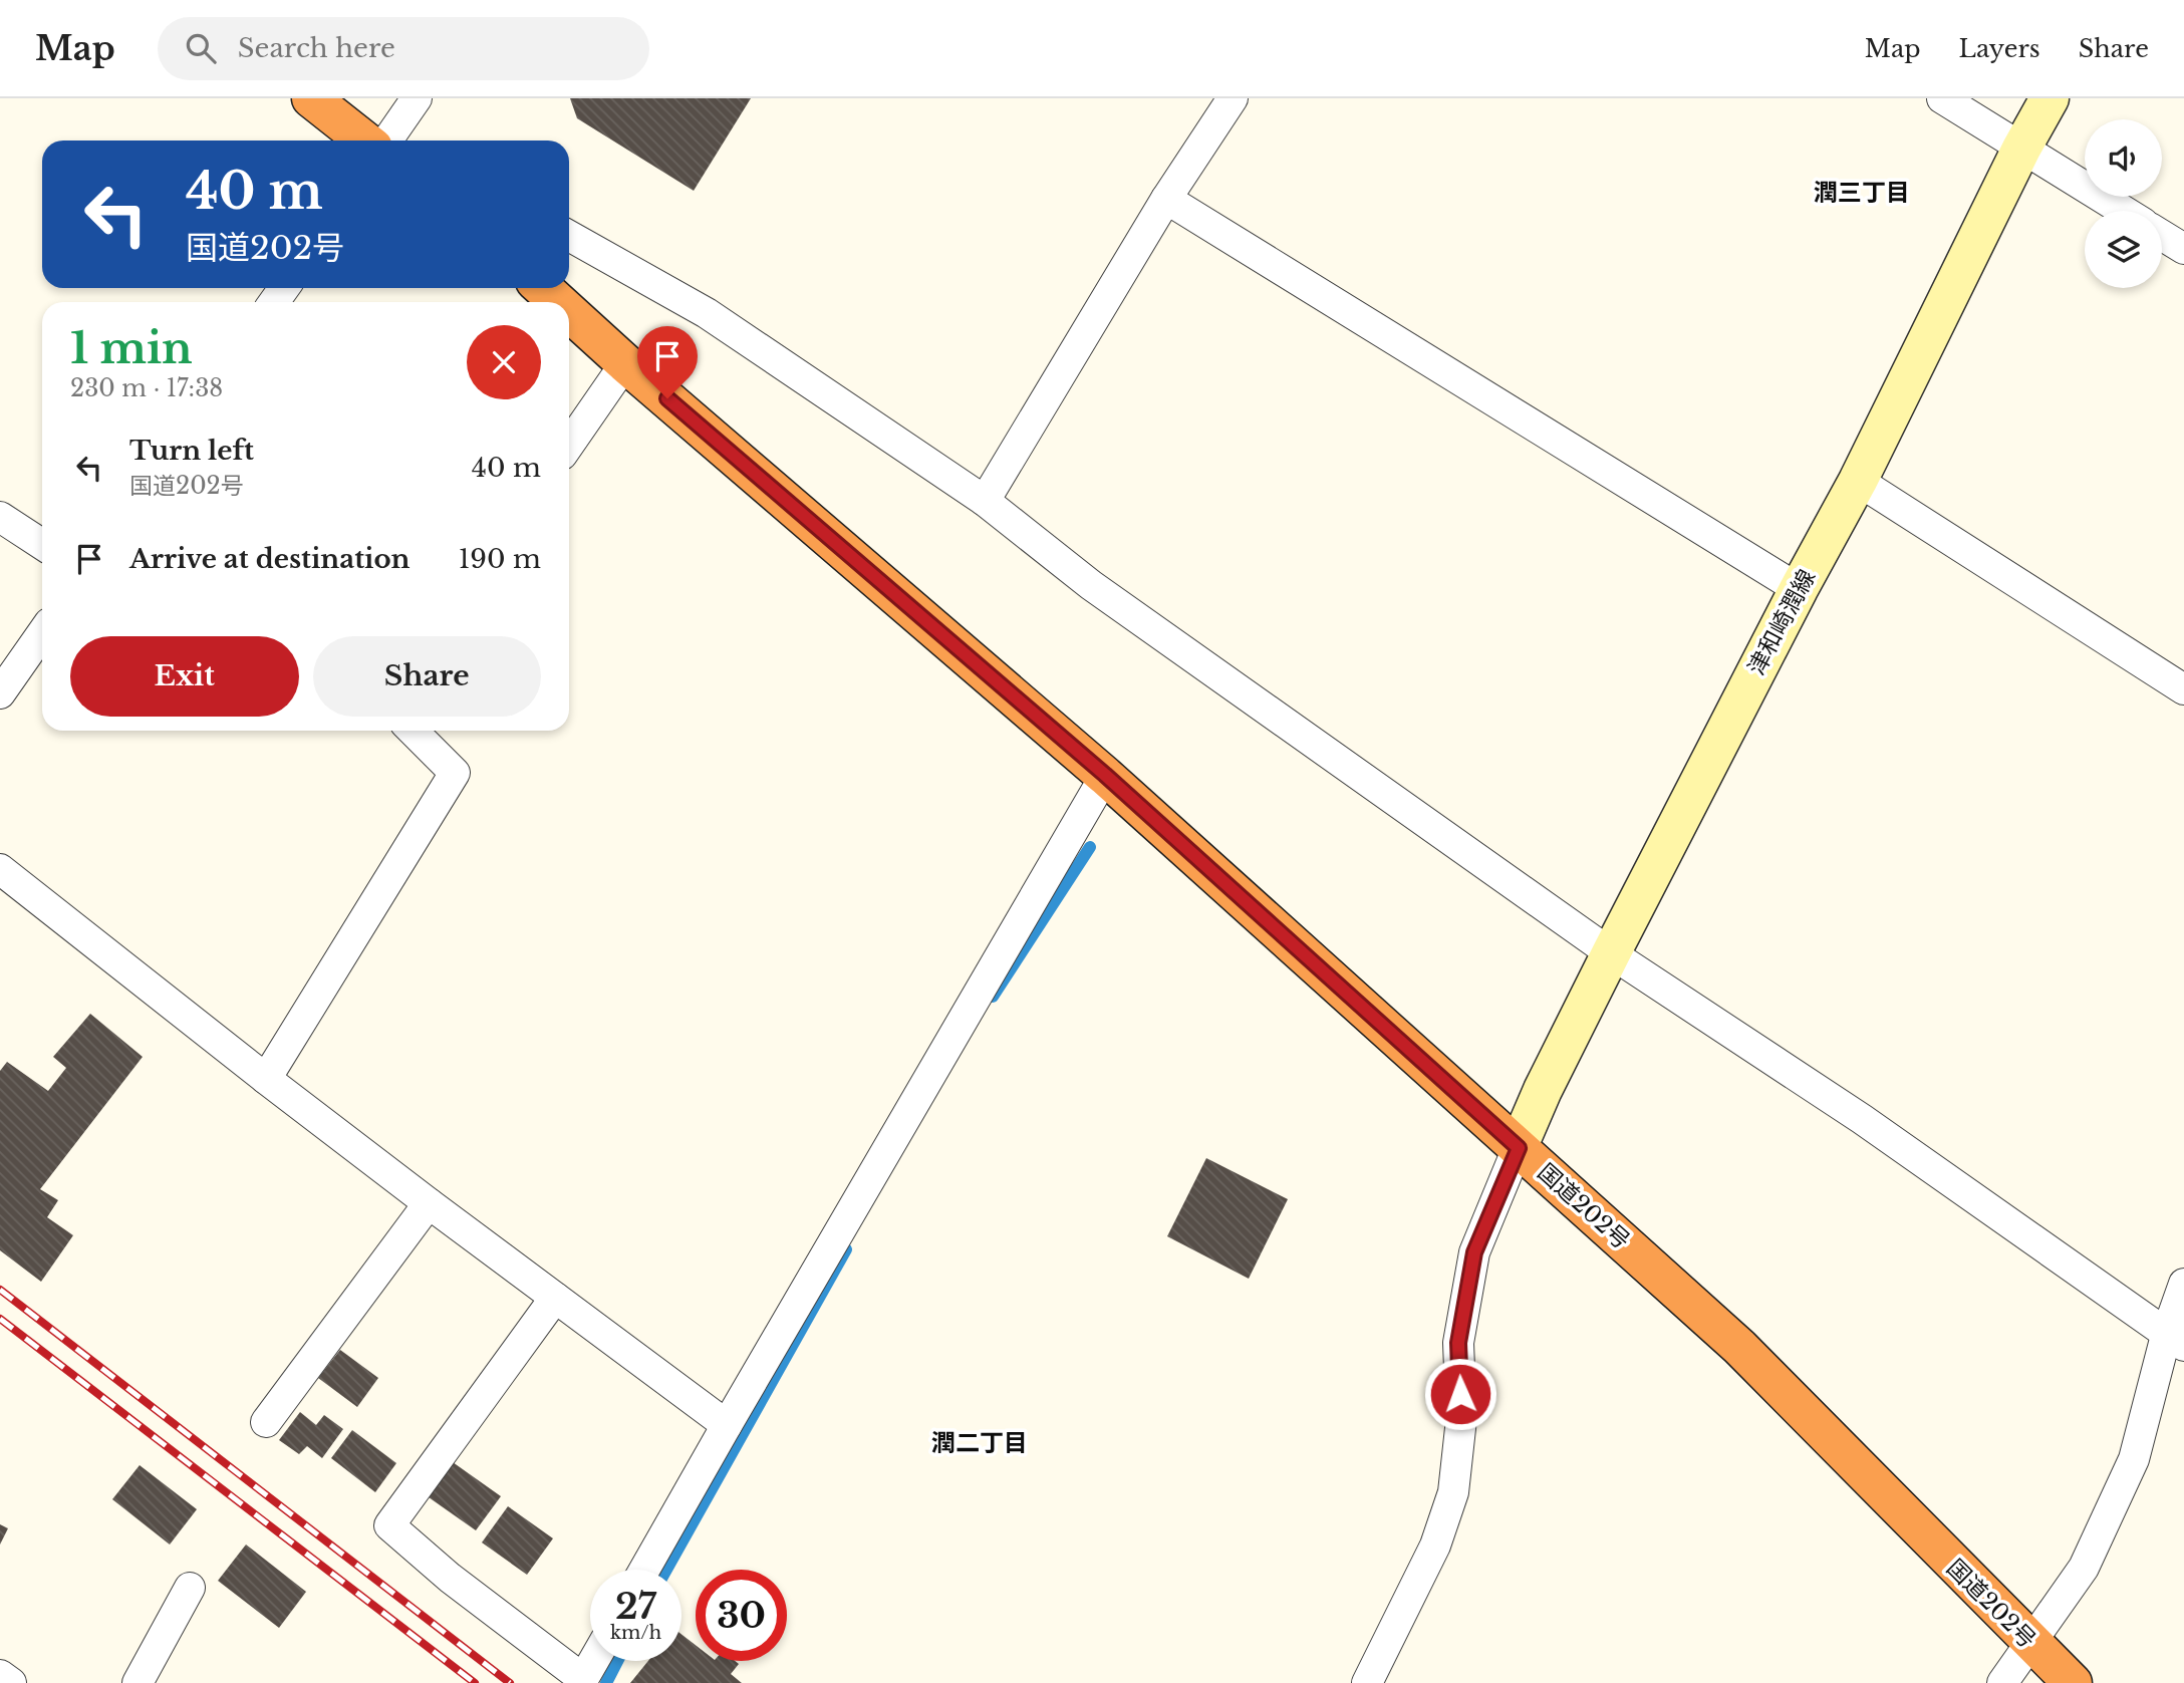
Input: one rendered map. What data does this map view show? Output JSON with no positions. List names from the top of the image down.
{
  "streets": {
    "highway": ["国道202号"],
    "main road": ["津和崎潤線"]
  },
  "crossings": [
    ["津和崎潤線", "国道202号"]
  ],
  "districts": ["潤三丁目", "潤二丁目"],
  "page": {
    "header": "Map",
    "search": "Search here",
    "nav": ["Map", "Layers", "Share"],
    "turn": ["40 m", "国道202号"],
    "heading": ["1 min", "230 m · 17:38"],
    "list": [
      {
        "name": "Turn left",
        "note": "国道202号",
        "value": "40 m"
      },
      {
        "name": "Arrive at destination",
        "value": "190 m"
      }
    ],
    "buttons": ["Exit", "Share"],
    "speed": "27 km/h",
    "limit": "30"
  }
}
